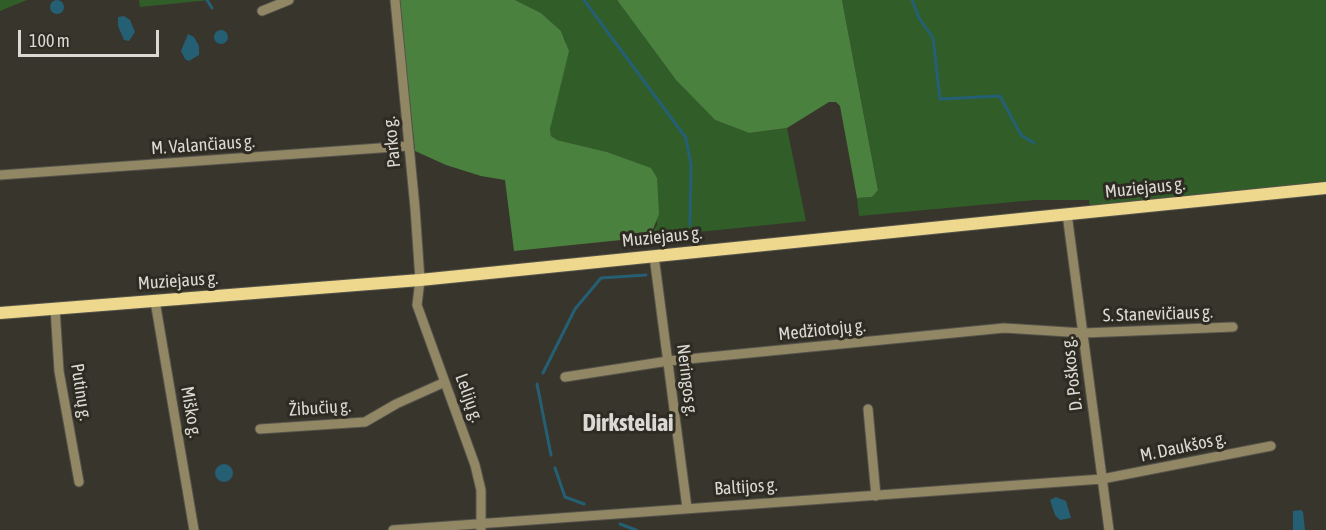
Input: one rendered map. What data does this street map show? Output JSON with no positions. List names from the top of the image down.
{
  "streets": {
    "main road": ["Muziejaus g."],
    "street": [
      "Parko g.",
      "M. Valančiaus g.",
      "S. Stanevičiaus g.",
      "Medžiotojų g.",
      "D. Poškos g.",
      "Neringos g.",
      "Putinų g.",
      "Lelijų g.",
      "Žibučių g.",
      "Miško g.",
      "M. Daukšos g.",
      "Baltijos g."
    ]
  },
  "crossings": [
    ["Parko g.", "M. Valančiaus g."],
    ["Parko g.", "Muziejaus g."],
    ["Parko g.", "Lelijų g."],
    ["Muziejaus g.", "D. Poškos g."],
    ["Muziejaus g.", "Neringos g."],
    ["Muziejaus g.", "Putinų g."],
    ["Muziejaus g.", "Lelijų g."],
    ["Muziejaus g.", "Miško g."],
    ["S. Stanevičiaus g.", "Medžiotojų g."],
    ["S. Stanevičiaus g.", "D. Poškos g."],
    ["Medžiotojų g.", "D. Poškos g."],
    ["Medžiotojų g.", "Neringos g."],
    ["D. Poškos g.", "M. Daukšos g."],
    ["D. Poškos g.", "Baltijos g."],
    ["Neringos g.", "Baltijos g."],
    ["Lelijų g.", "Žibučių g."],
    ["Lelijų g.", "Baltijos g."],
    ["M. Daukšos g.", "Baltijos g."]
  ],
  "districts": ["Dirksteliai"],
  "scale_bar": "100 m"
}
